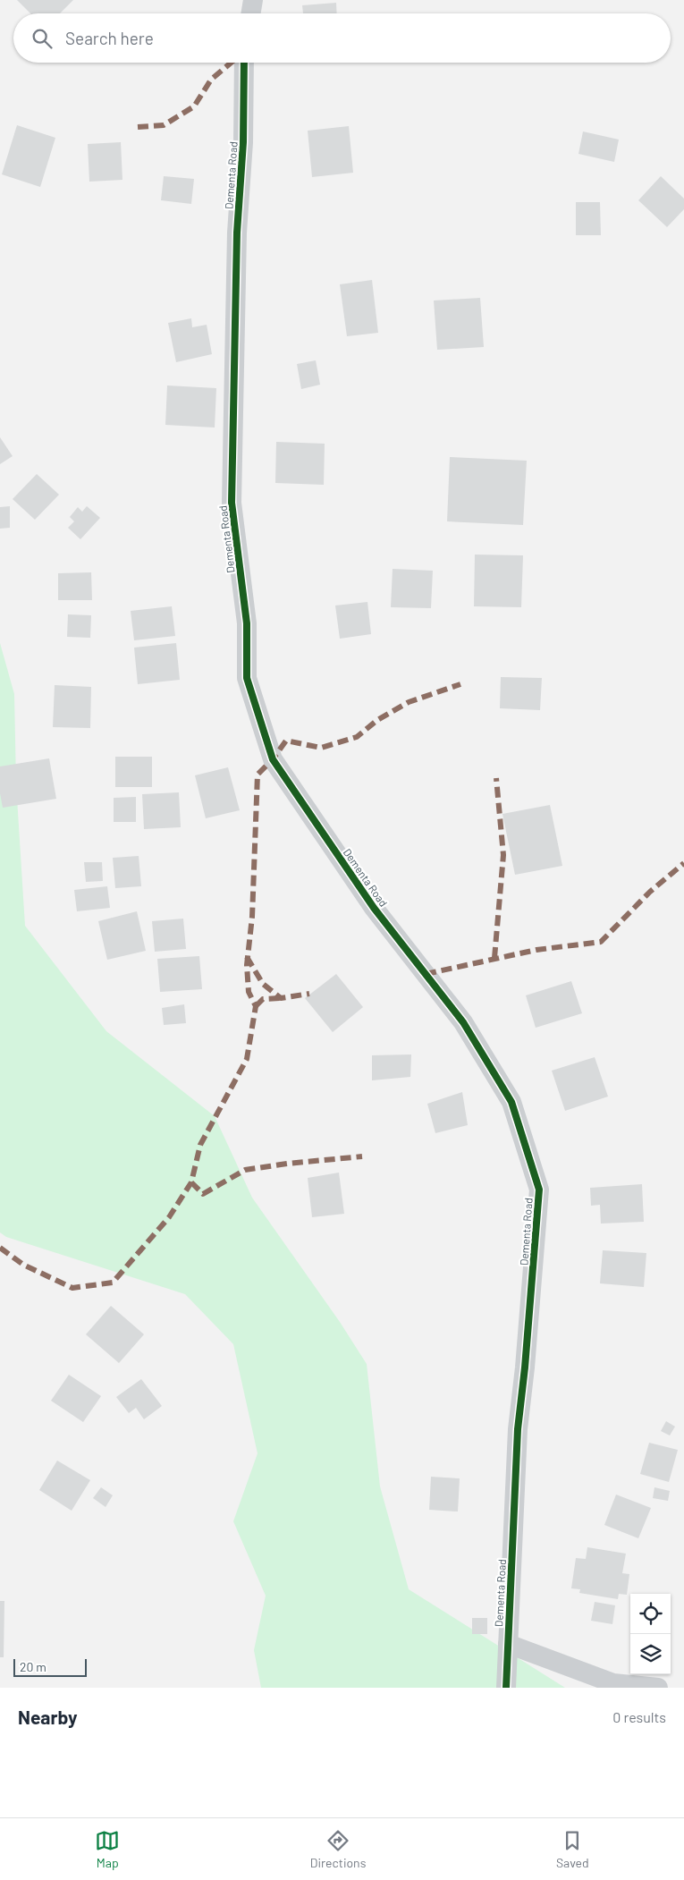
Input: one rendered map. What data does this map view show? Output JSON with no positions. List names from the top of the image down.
{
  "streets": {
    "street": ["Dementa Road"]
  },
  "scale_bar": "20 m",
  "page": {
    "search": "Search here",
    "scale": "20 m",
    "heading": ["Nearby", "0 results"],
    "nav": ["Map", "Directions", "Saved"]
  }
}
